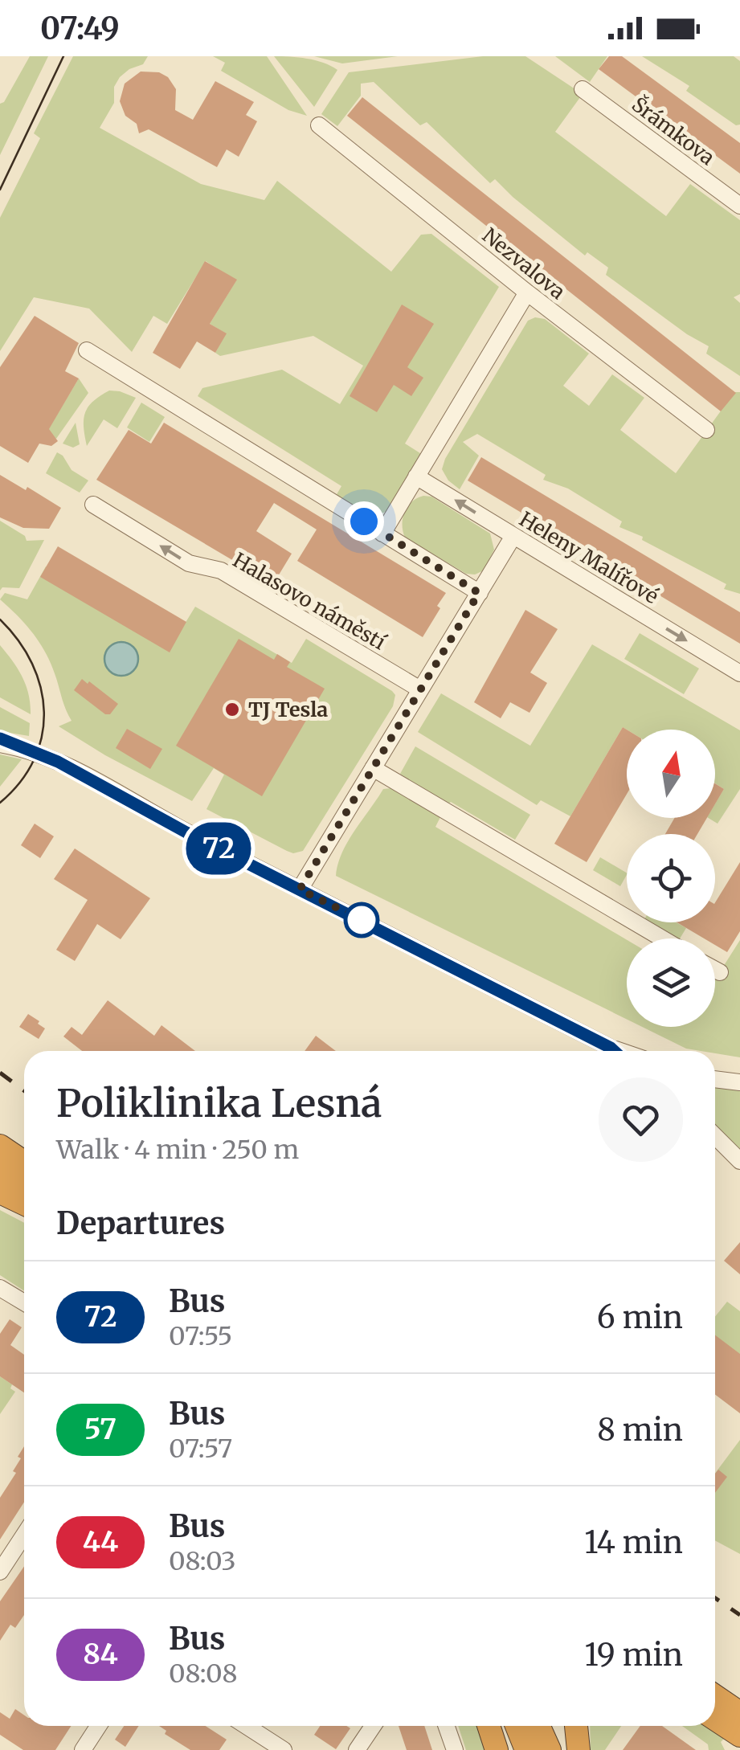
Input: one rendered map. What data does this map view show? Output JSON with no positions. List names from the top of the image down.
{
  "streets": {
    "street": [
      "Šrámkova",
      "Nezvalova",
      "Heleny Malířové",
      "Halasovo náměstí"
    ]
  },
  "places": ["TJ Tesla"],
  "lines": ["bus line 72"],
  "north": "top",
  "page": {
    "status": "07:49",
    "on_map": "72",
    "heading": [
      ["Poliklinika Lesná", "Walk · 4 min · 250 m"],
      "Departures"
    ],
    "list": [
      {
        "mark": "72",
        "name": "Bus",
        "note": "07:55",
        "value": "6 min"
      },
      {
        "mark": "57",
        "name": "Bus",
        "note": "07:57",
        "value": "8 min"
      },
      {
        "mark": "44",
        "name": "Bus",
        "note": "08:03",
        "value": "14 min"
      },
      {
        "mark": "84",
        "name": "Bus",
        "note": "08:08",
        "value": "19 min"
      }
    ]
  }
}
